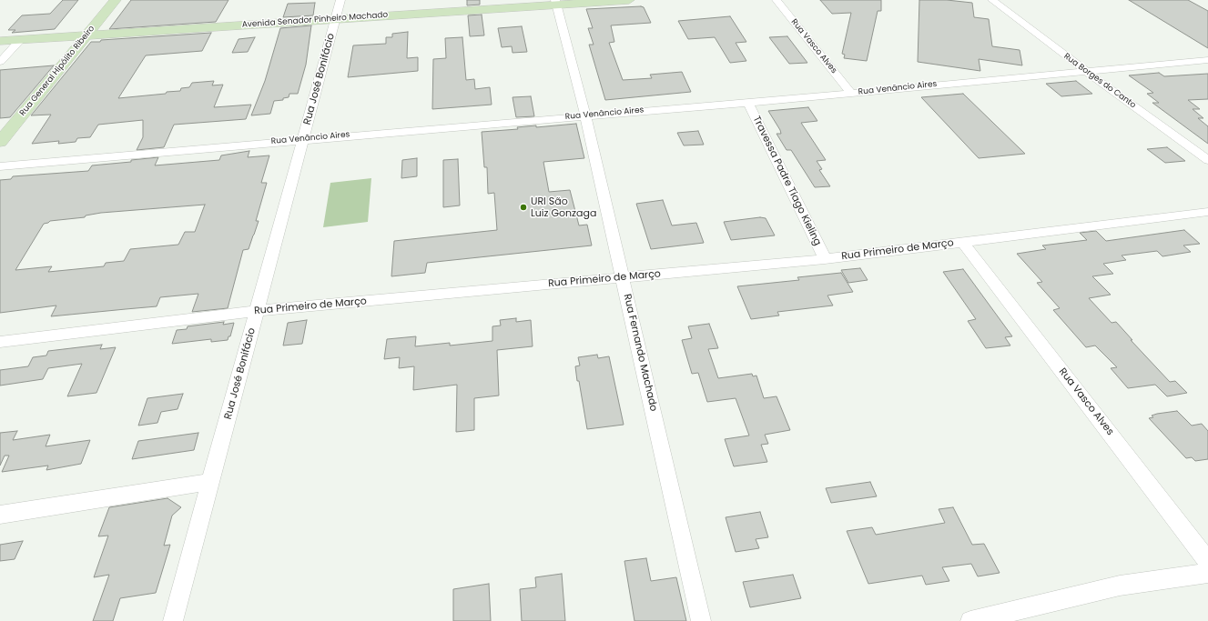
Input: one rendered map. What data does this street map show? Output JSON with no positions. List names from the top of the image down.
{
  "streets": {
    "main road": ["Avenida Senador Pinheiro Machado", "Rua General Hipólito Ribeiro"],
    "street": [
      "Rua Vasco Alves",
      "Rua José Bonifácio",
      "Rua Borges do Canto",
      "Rua Venâncio Aires",
      "Travessa Padre Tiago Kieling",
      "Rua Primeiro de Março",
      "Rua Fernando Machado"
    ]
  },
  "crossings": [
    ["Avenida Senador Pinheiro Machado", "Rua General Hipólito Ribeiro"],
    ["Avenida Senador Pinheiro Machado", "Rua José Bonifácio"],
    ["Avenida Senador Pinheiro Machado", "Rua Fernando Machado"],
    ["Rua Vasco Alves", "Rua Venâncio Aires"],
    ["Rua Vasco Alves", "Rua Primeiro de Março"],
    ["Rua José Bonifácio", "Rua Venâncio Aires"],
    ["Rua José Bonifácio", "Rua Primeiro de Março"],
    ["Rua Borges do Canto", "Rua Venâncio Aires"],
    ["Rua Venâncio Aires", "Travessa Padre Tiago Kieling"],
    ["Rua Venâncio Aires", "Rua Fernando Machado"],
    ["Travessa Padre Tiago Kieling", "Rua Primeiro de Março"],
    ["Rua Primeiro de Março", "Rua Fernando Machado"]
  ],
  "places": ["URI São Luiz Gonzaga"]
}
